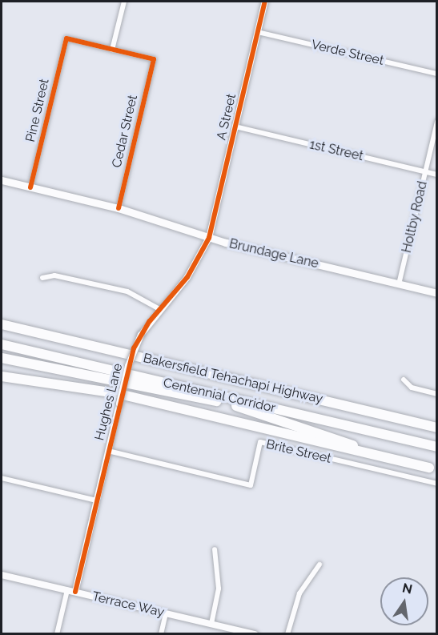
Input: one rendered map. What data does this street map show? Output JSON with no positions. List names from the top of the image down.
{
  "streets": {
    "highway": ["Bakersfield Tehachapi Highway", "Centennial Corridor"],
    "main road": ["Brundage Lane"],
    "street": [
      "Verde Street",
      "Pine Street",
      "A Street",
      "Cedar Street",
      "1st Street",
      "Holtby Road",
      "Hughes Lane",
      "Brite Street",
      "Terrace Way"
    ]
  },
  "crossings": [
    ["Verde Street", "A Street"],
    ["Pine Street", "Cedar Street"],
    ["Pine Street", "Brundage Lane"],
    ["A Street", "1st Street"],
    ["A Street", "Brundage Lane"],
    ["A Street", "Hughes Lane"],
    ["Cedar Street", "Brundage Lane"],
    ["1st Street", "Holtby Road"],
    ["Holtby Road", "Brundage Lane"],
    ["Brundage Lane", "Hughes Lane"],
    ["Hughes Lane", "Brite Street"],
    ["Hughes Lane", "Terrace Way"]
  ],
  "north": "top"
}
